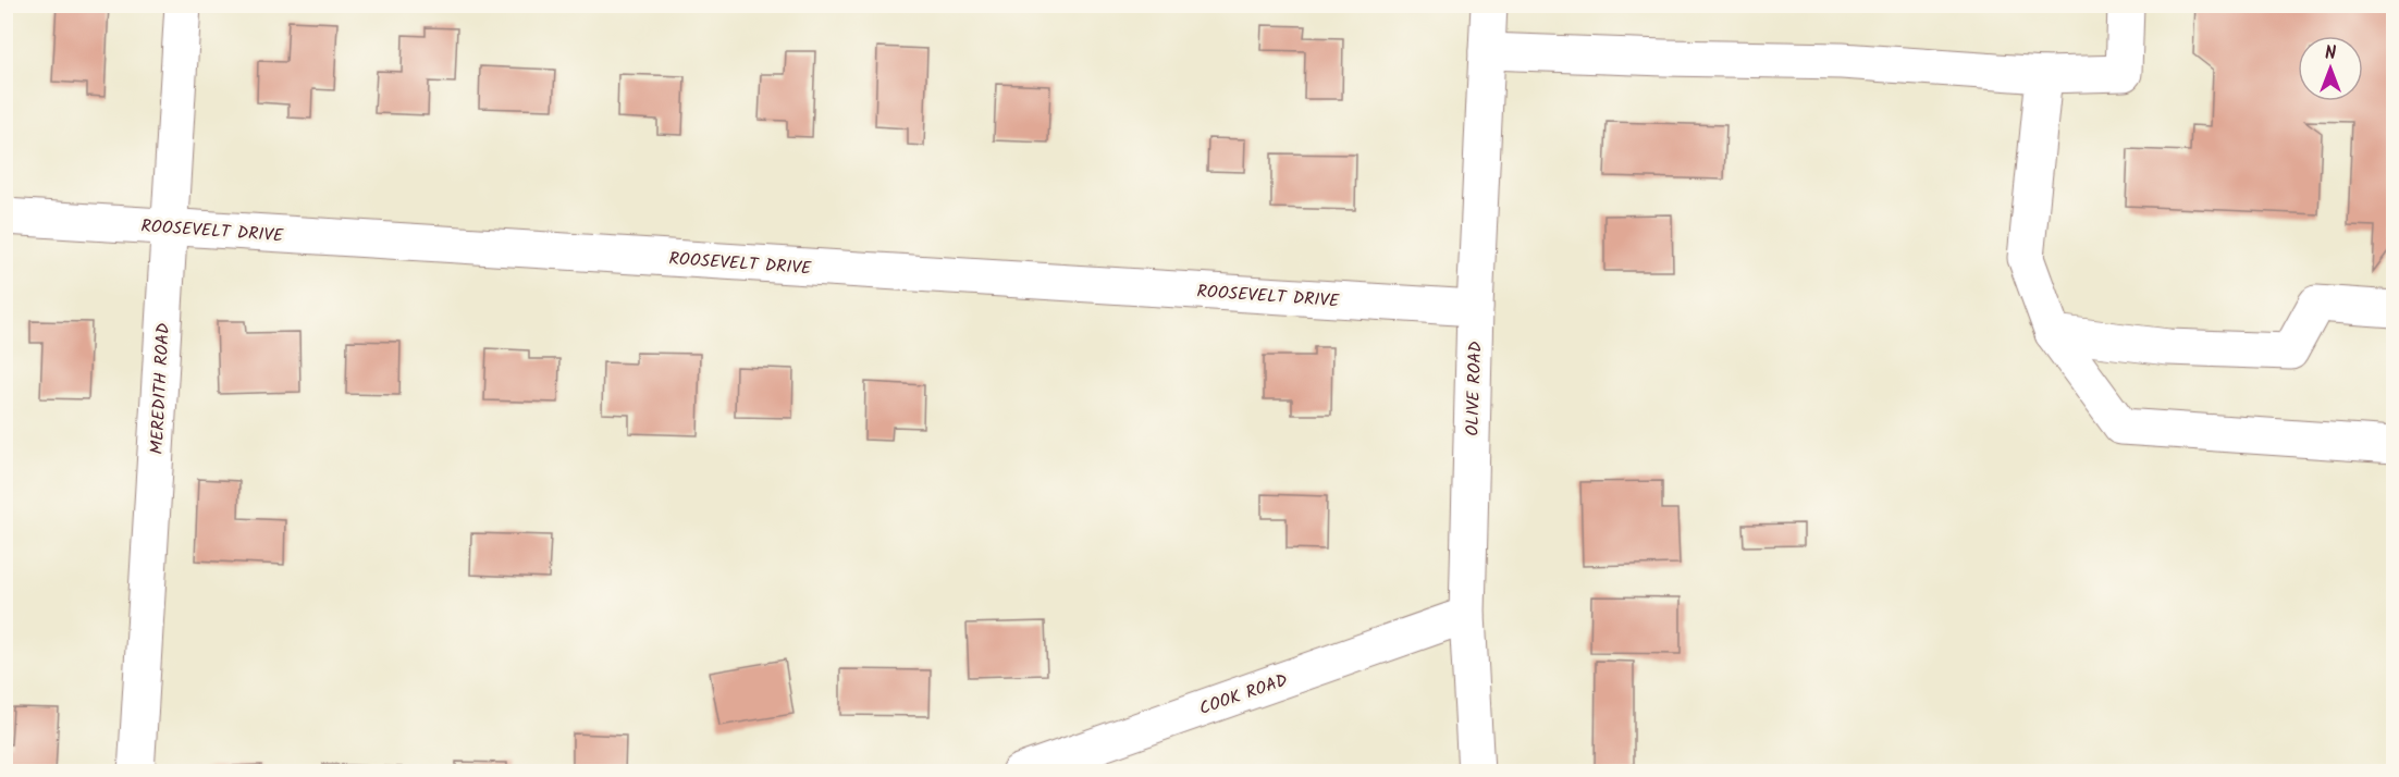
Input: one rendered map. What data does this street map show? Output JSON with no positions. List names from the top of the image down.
{
  "streets": {
    "street": [
      "ROOSEVELT DRIVE",
      "MEREDITH ROAD",
      "OLIVE ROAD",
      "COOK ROAD"
    ]
  },
  "crossings": [
    ["ROOSEVELT DRIVE", "MEREDITH ROAD"],
    ["ROOSEVELT DRIVE", "OLIVE ROAD"],
    ["OLIVE ROAD", "COOK ROAD"]
  ],
  "north": "top"
}
